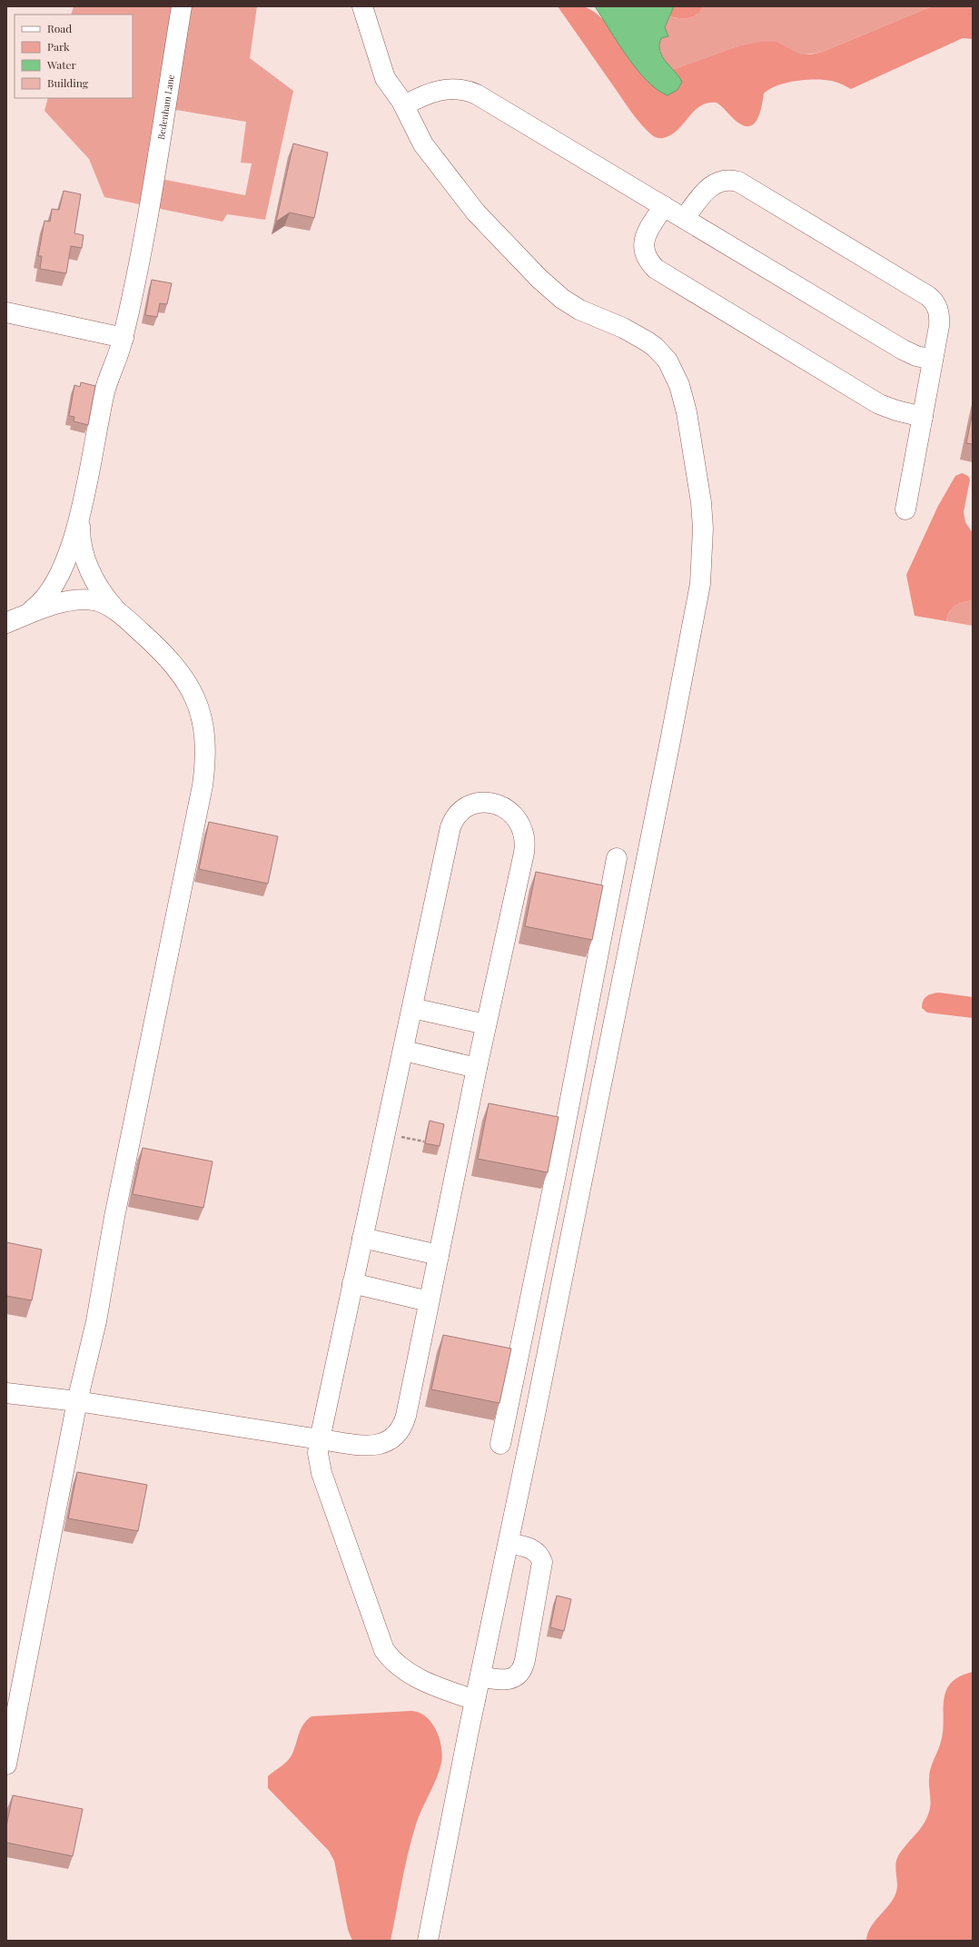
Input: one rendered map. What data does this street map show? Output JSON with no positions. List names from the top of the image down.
{
  "streets": {
    "street": ["Bedenham Lane"]
  },
  "legend": [
    "Road",
    "Park",
    "Water",
    "Building"
  ]
}
